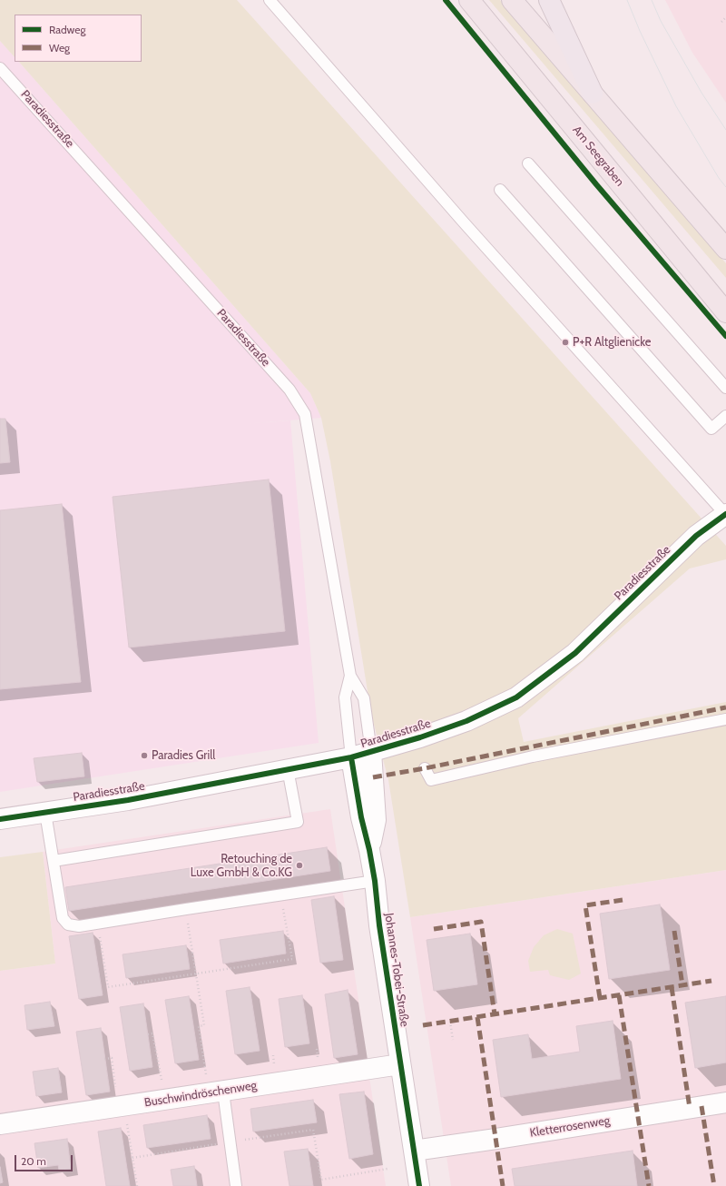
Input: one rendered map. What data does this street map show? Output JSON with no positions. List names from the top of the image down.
{
  "streets": {
    "main road": ["Am Seegraben"],
    "street": [
      "Paradiesstraße",
      "Johannes-Tobei-Straße",
      "Buschwindröschenweg",
      "Kletterrosenweg"
    ]
  },
  "crossings": [
    ["Paradiesstraße", "Johannes-Tobei-Straße"],
    ["Johannes-Tobei-Straße", "Buschwindröschenweg"],
    ["Johannes-Tobei-Straße", "Kletterrosenweg"]
  ],
  "places": ["P+R Altglienicke", "Paradies Grill", "Retouching de Luxe GmbH & Co.KG"],
  "legend": ["Radweg", "Weg"],
  "scale_bar": "20 m"
}
